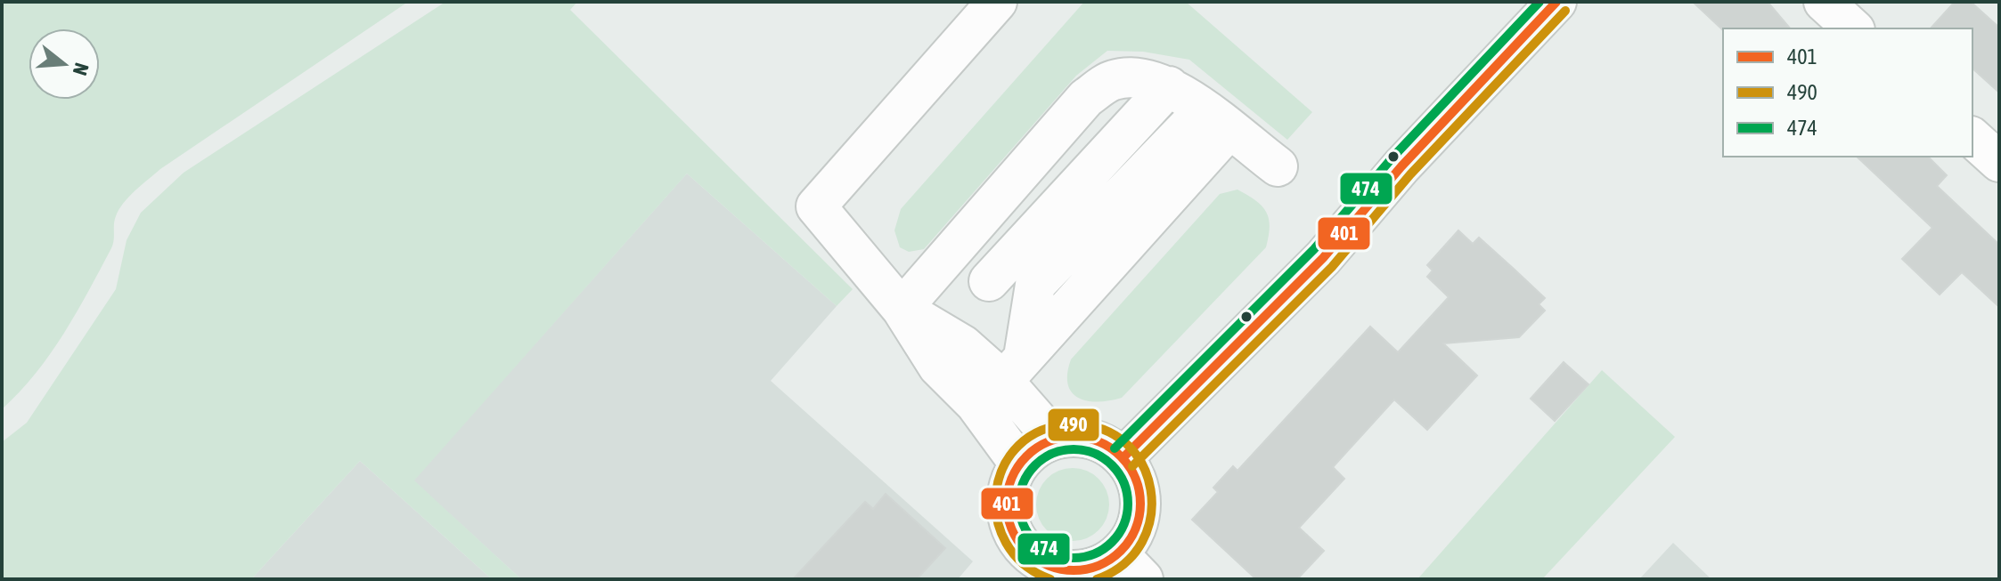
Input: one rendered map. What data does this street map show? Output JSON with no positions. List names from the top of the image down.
{
  "lines": ["transit line 401", "transit line 474", "transit line 490"],
  "legend": ["401", "490", "474"],
  "north": "right"
}
